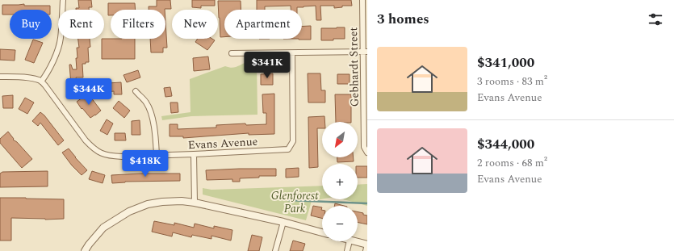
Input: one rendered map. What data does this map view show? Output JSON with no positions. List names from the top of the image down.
{
  "streets": {
    "street": ["Gebhardt Street", "Evans Avenue"]
  },
  "parks": ["Glenforest Park"],
  "north": "bottom left",
  "page": {
    "heading": "3 homes",
    "chip": [
      "Buy",
      "Rent",
      "Filters",
      "New",
      "Apartment"
    ],
    "list": [
      {
        "name": "$341,000",
        "note": "3 rooms · 83 m² · Evans Avenue"
      },
      {
        "name": "$344,000",
        "note": "2 rooms · 68 m² · Evans Avenue"
      }
    ],
    "price": ["$341K", "$344K", "$418K"],
    "map_buttons": ["+", "−"]
  }
}
